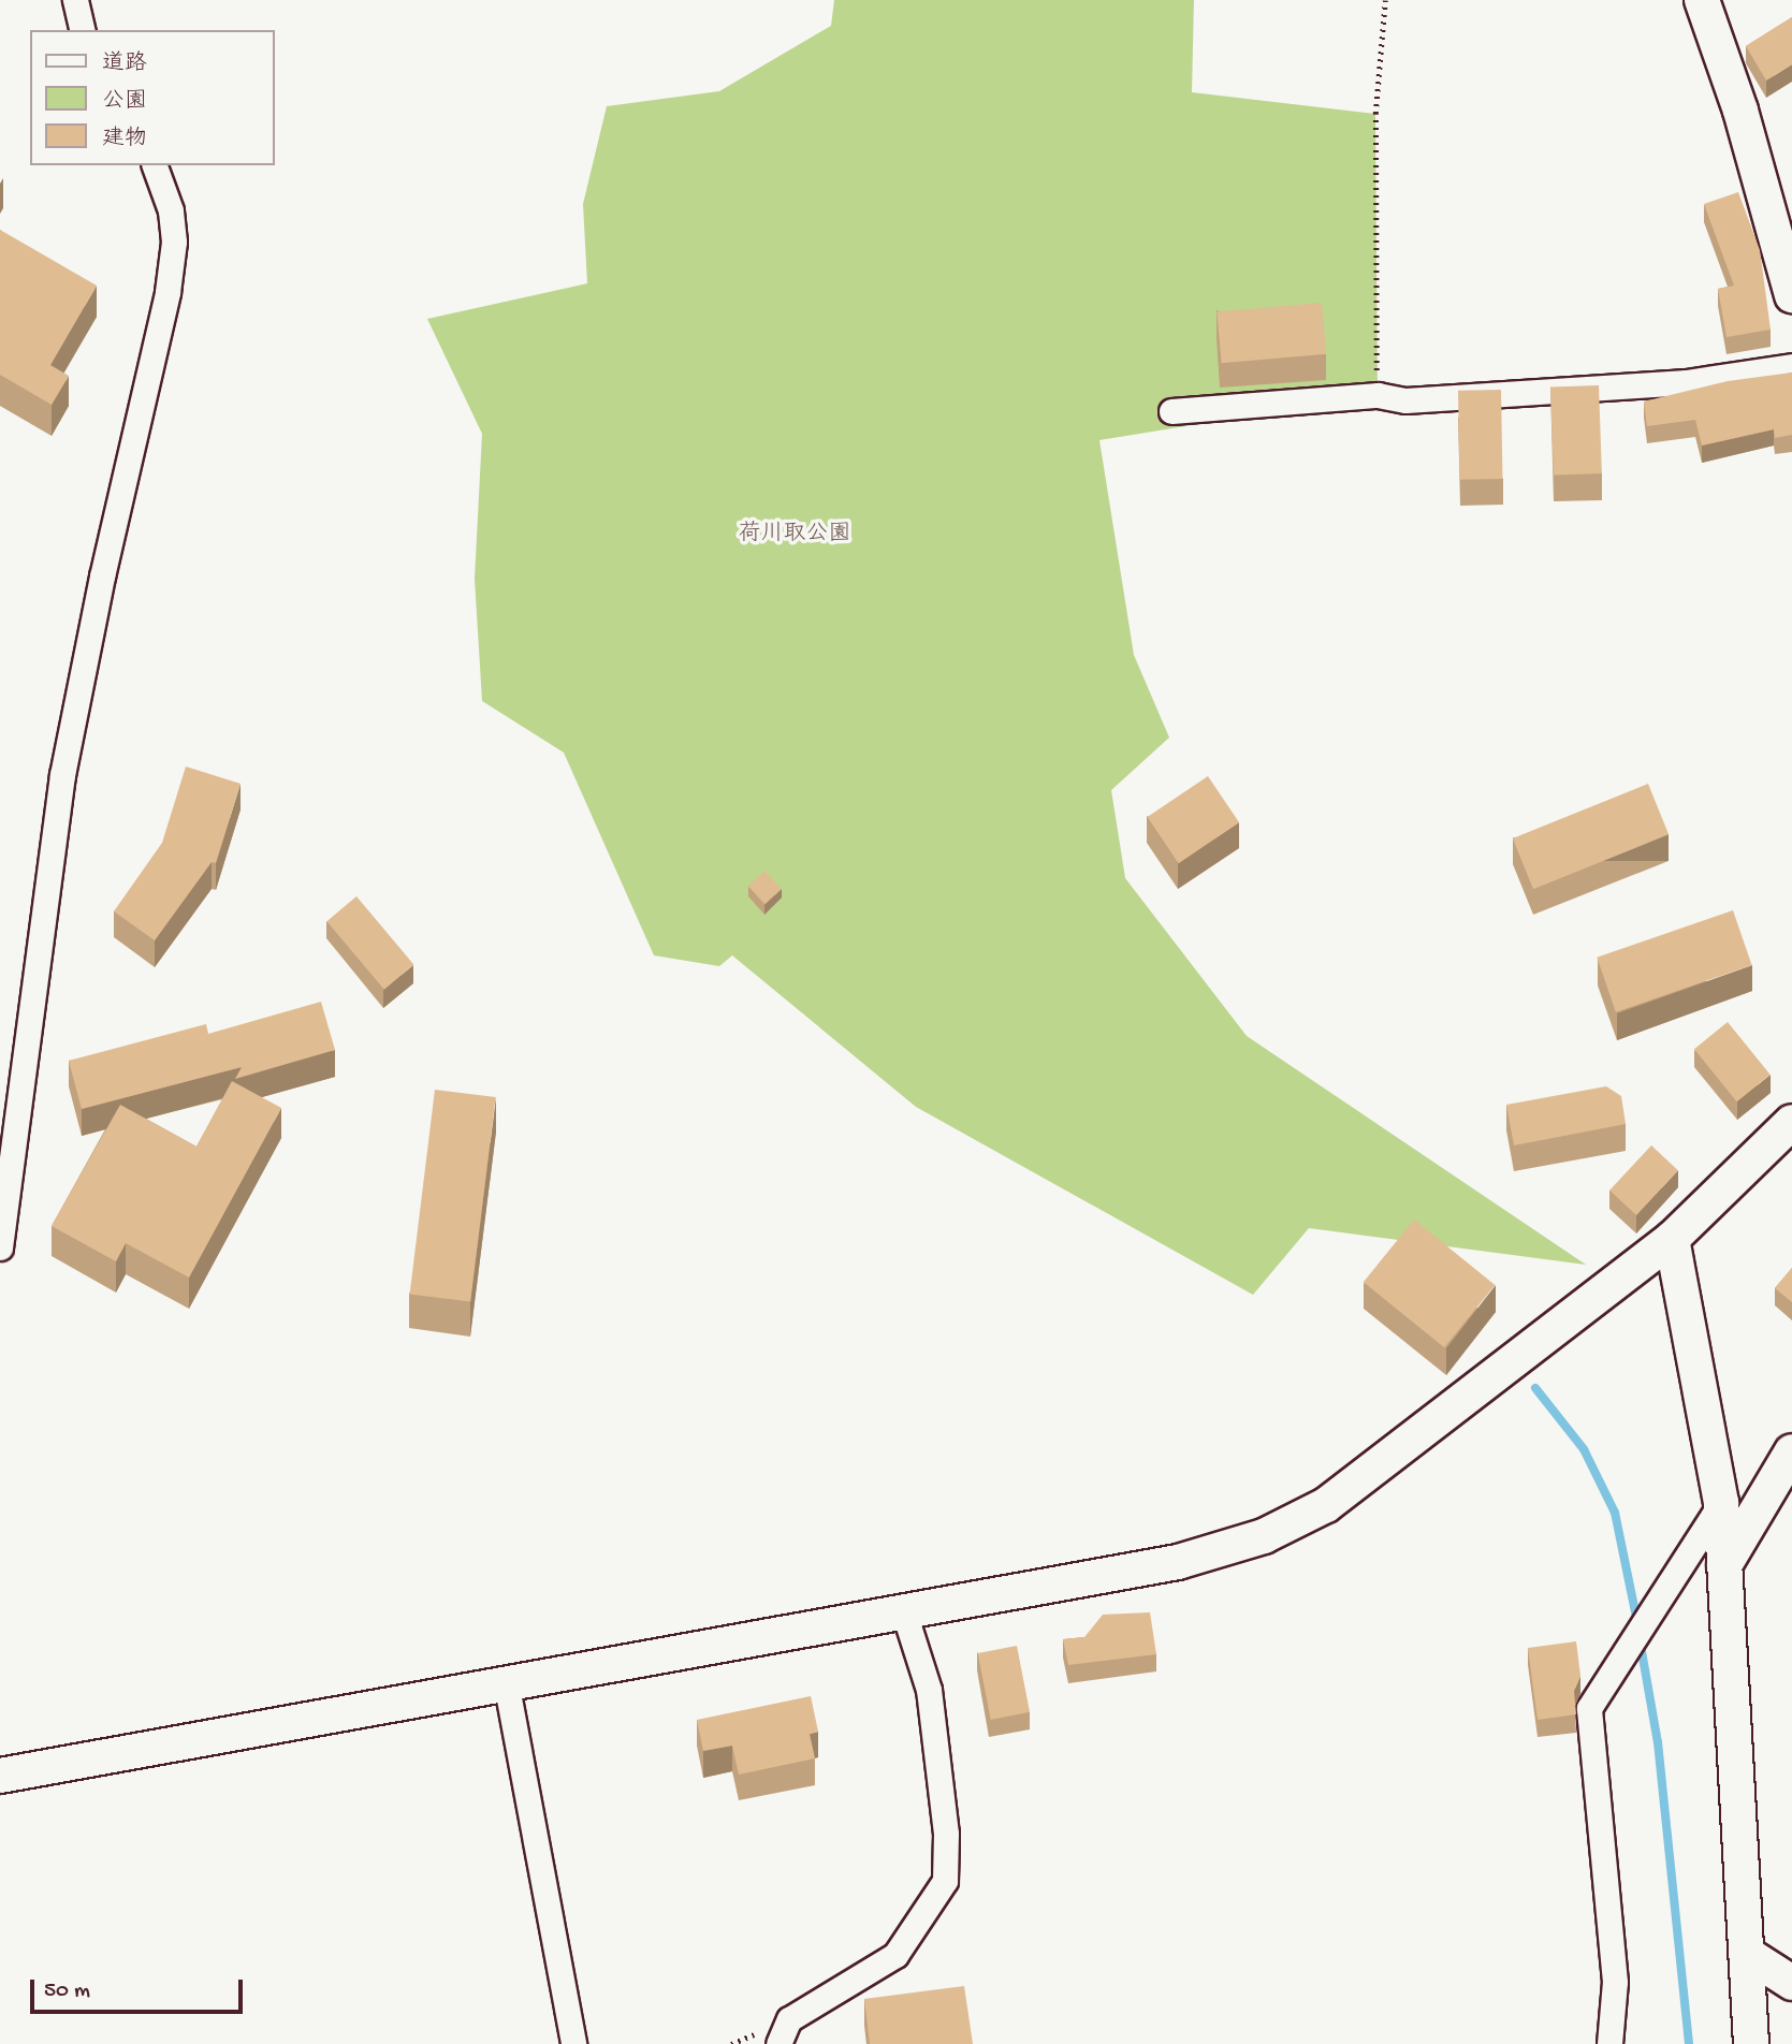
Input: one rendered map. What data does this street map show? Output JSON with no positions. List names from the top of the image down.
{
  "parks": ["荷川取公園"],
  "legend": ["道路", "公園", "建物"],
  "scale_bar": "50 m"
}
